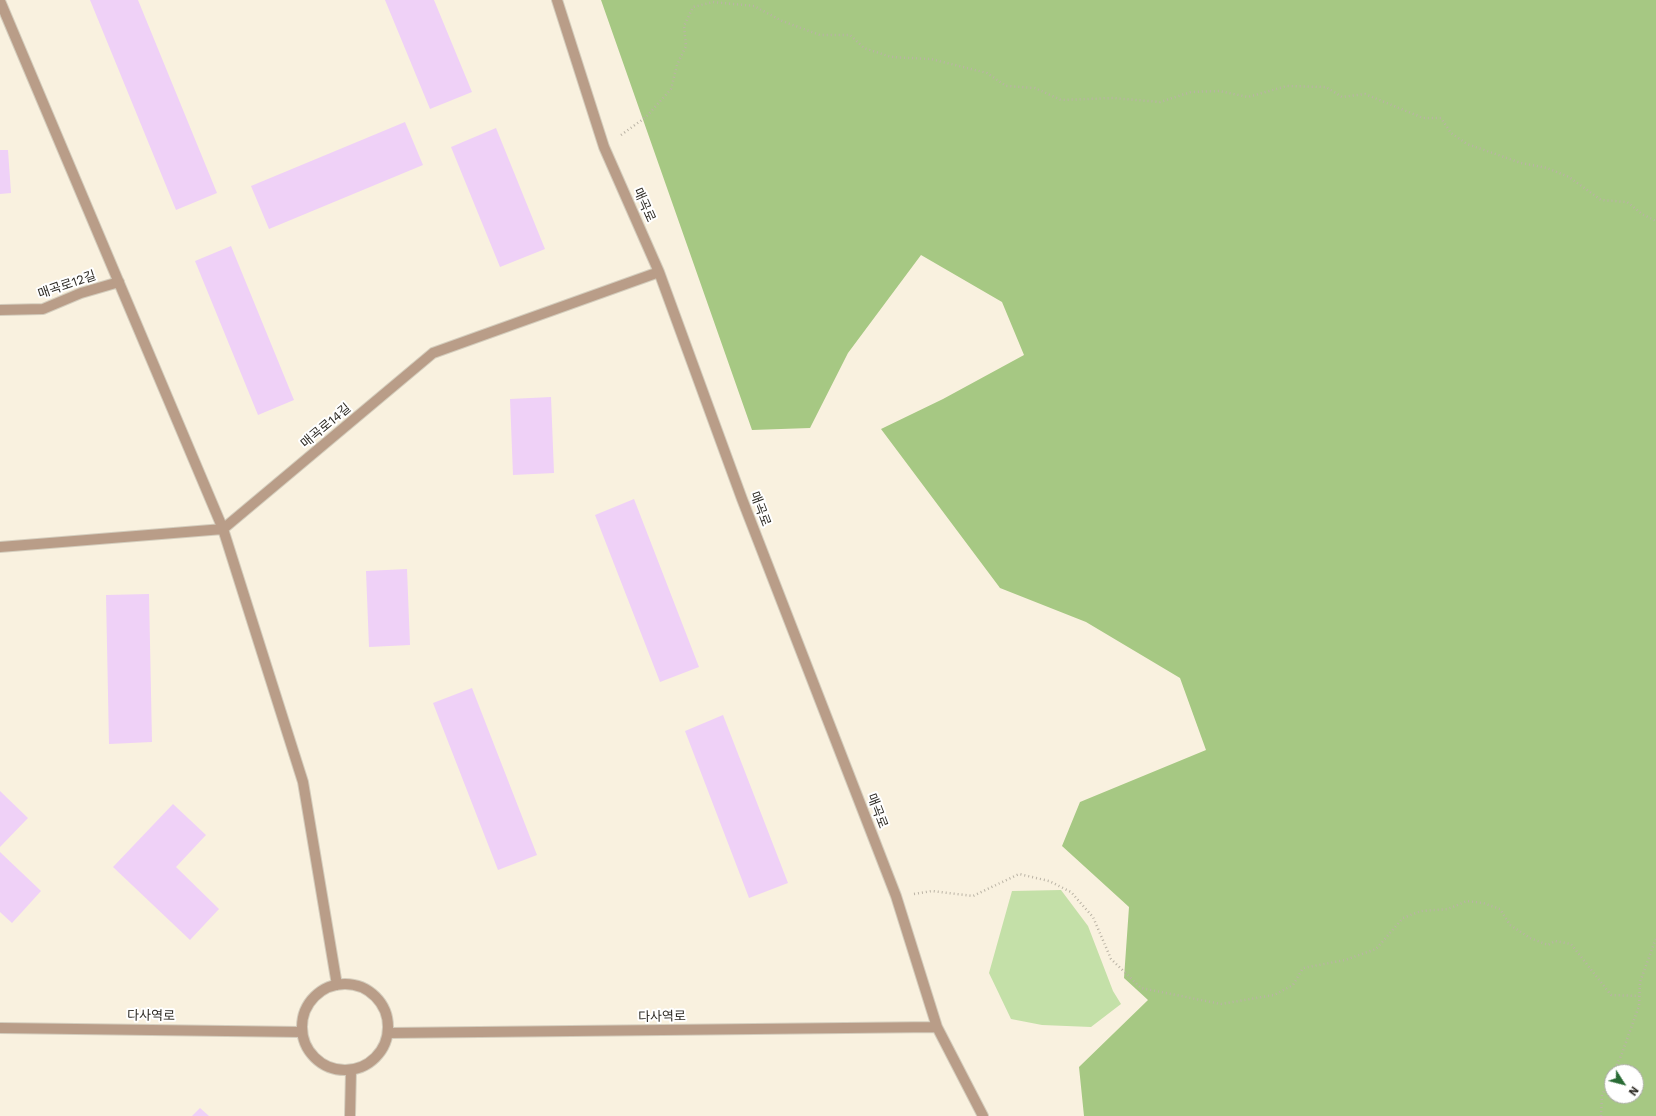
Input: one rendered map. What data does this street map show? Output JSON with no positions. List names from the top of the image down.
{
  "streets": {
    "street": [
      "매곡로",
      "매곡로12길",
      "매곡로14길",
      "다사역로"
    ]
  },
  "crossings": [
    ["매곡로", "매곡로14길"],
    ["매곡로", "다사역로"]
  ],
  "north": "bottom right"
}
